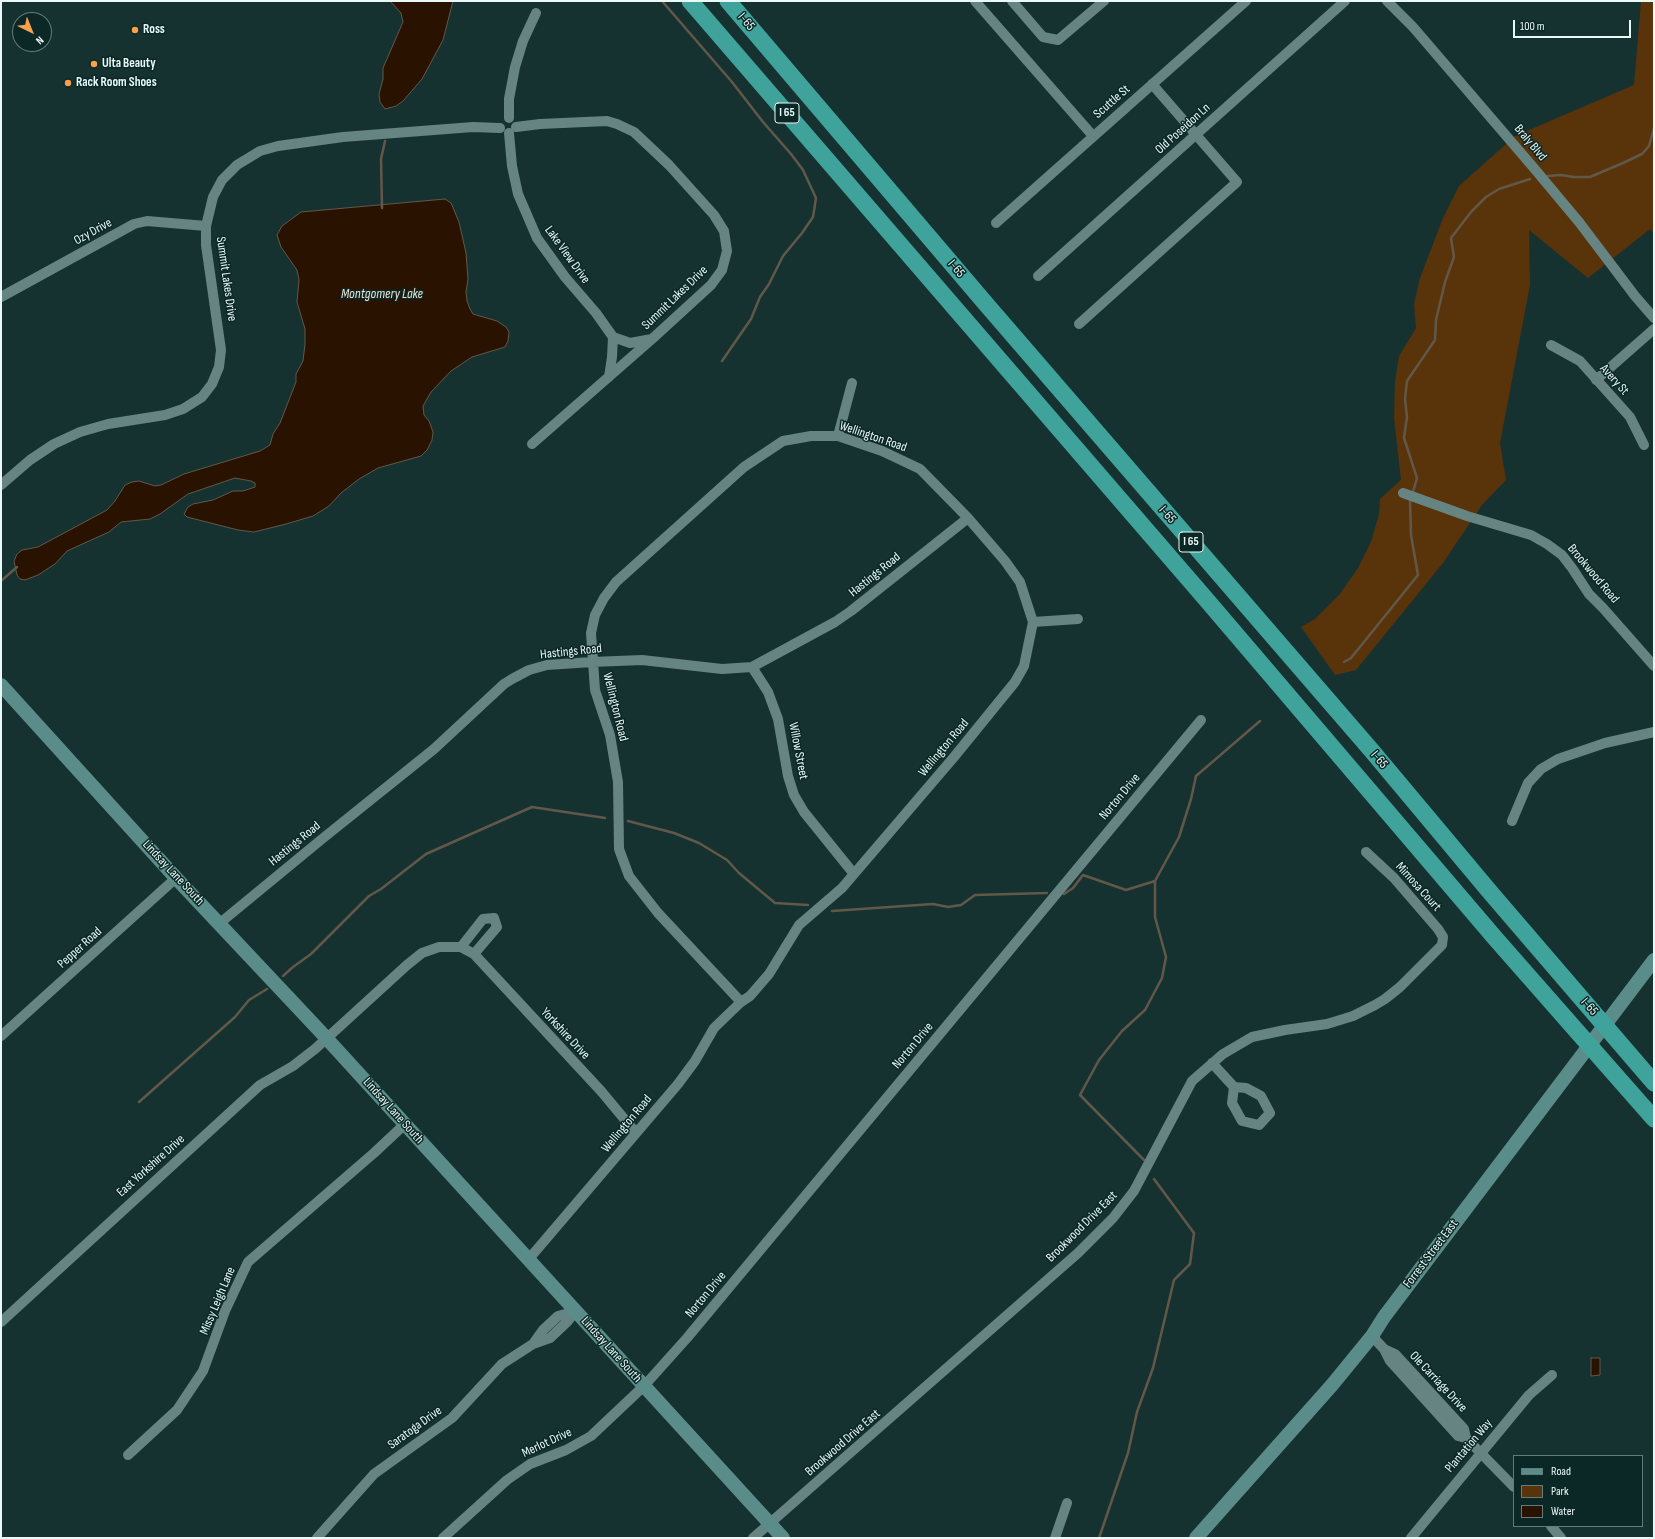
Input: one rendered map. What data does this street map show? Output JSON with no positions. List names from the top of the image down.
{
  "streets": {
    "highway": ["I-65", "I 65"],
    "street": [
      "Scuttle St",
      "Old Poseidon Ln",
      "Braly Blvd",
      "Ozy Drive",
      "Lake View Drive",
      "Summit Lakes Drive",
      "Avery St",
      "Wellington Road",
      "Brookwood Road",
      "Hastings Road",
      "Willow Street",
      "Norton Drive",
      "Lindsay Lane South",
      "Mimosa Court",
      "Pepper Road",
      "Yorkshire Drive",
      "East Yorkshire Drive",
      "Brookwood Drive East",
      "Forrest Street East",
      "Missy Leigh Lane",
      "Ole Carriage Drive",
      "Saratoga Drive",
      "Merlot Drive",
      "Plantation Way"
    ]
  },
  "crossings": [
    ["Ozy Drive", "Summit Lakes Drive"],
    ["Lake View Drive", "Summit Lakes Drive"],
    ["Wellington Road", "Hastings Road"],
    ["Wellington Road", "Willow Street"],
    ["Wellington Road", "Lindsay Lane South"],
    ["Wellington Road", "Yorkshire Drive"],
    ["Hastings Road", "Willow Street"],
    ["Hastings Road", "Lindsay Lane South"],
    ["Norton Drive", "Lindsay Lane South"],
    ["Norton Drive", "Merlot Drive"],
    ["Lindsay Lane South", "Pepper Road"],
    ["Lindsay Lane South", "Yorkshire Drive"],
    ["Lindsay Lane South", "East Yorkshire Drive"],
    ["Lindsay Lane South", "Brookwood Drive East"],
    ["Lindsay Lane South", "Missy Leigh Lane"],
    ["Lindsay Lane South", "Saratoga Drive"],
    ["Lindsay Lane South", "Merlot Drive"],
    ["Mimosa Court", "Brookwood Drive East"],
    ["Yorkshire Drive", "East Yorkshire Drive"],
    ["Forrest Street East", "Ole Carriage Drive"],
    ["Ole Carriage Drive", "Plantation Way"]
  ],
  "water": ["Montgomery Lake"],
  "places": ["Ross", "Ulta Beauty", "Rack Room Shoes"],
  "legend": ["Road", "Park", "Water"],
  "scale_bar": "100 m",
  "north": "bottom right"
}
